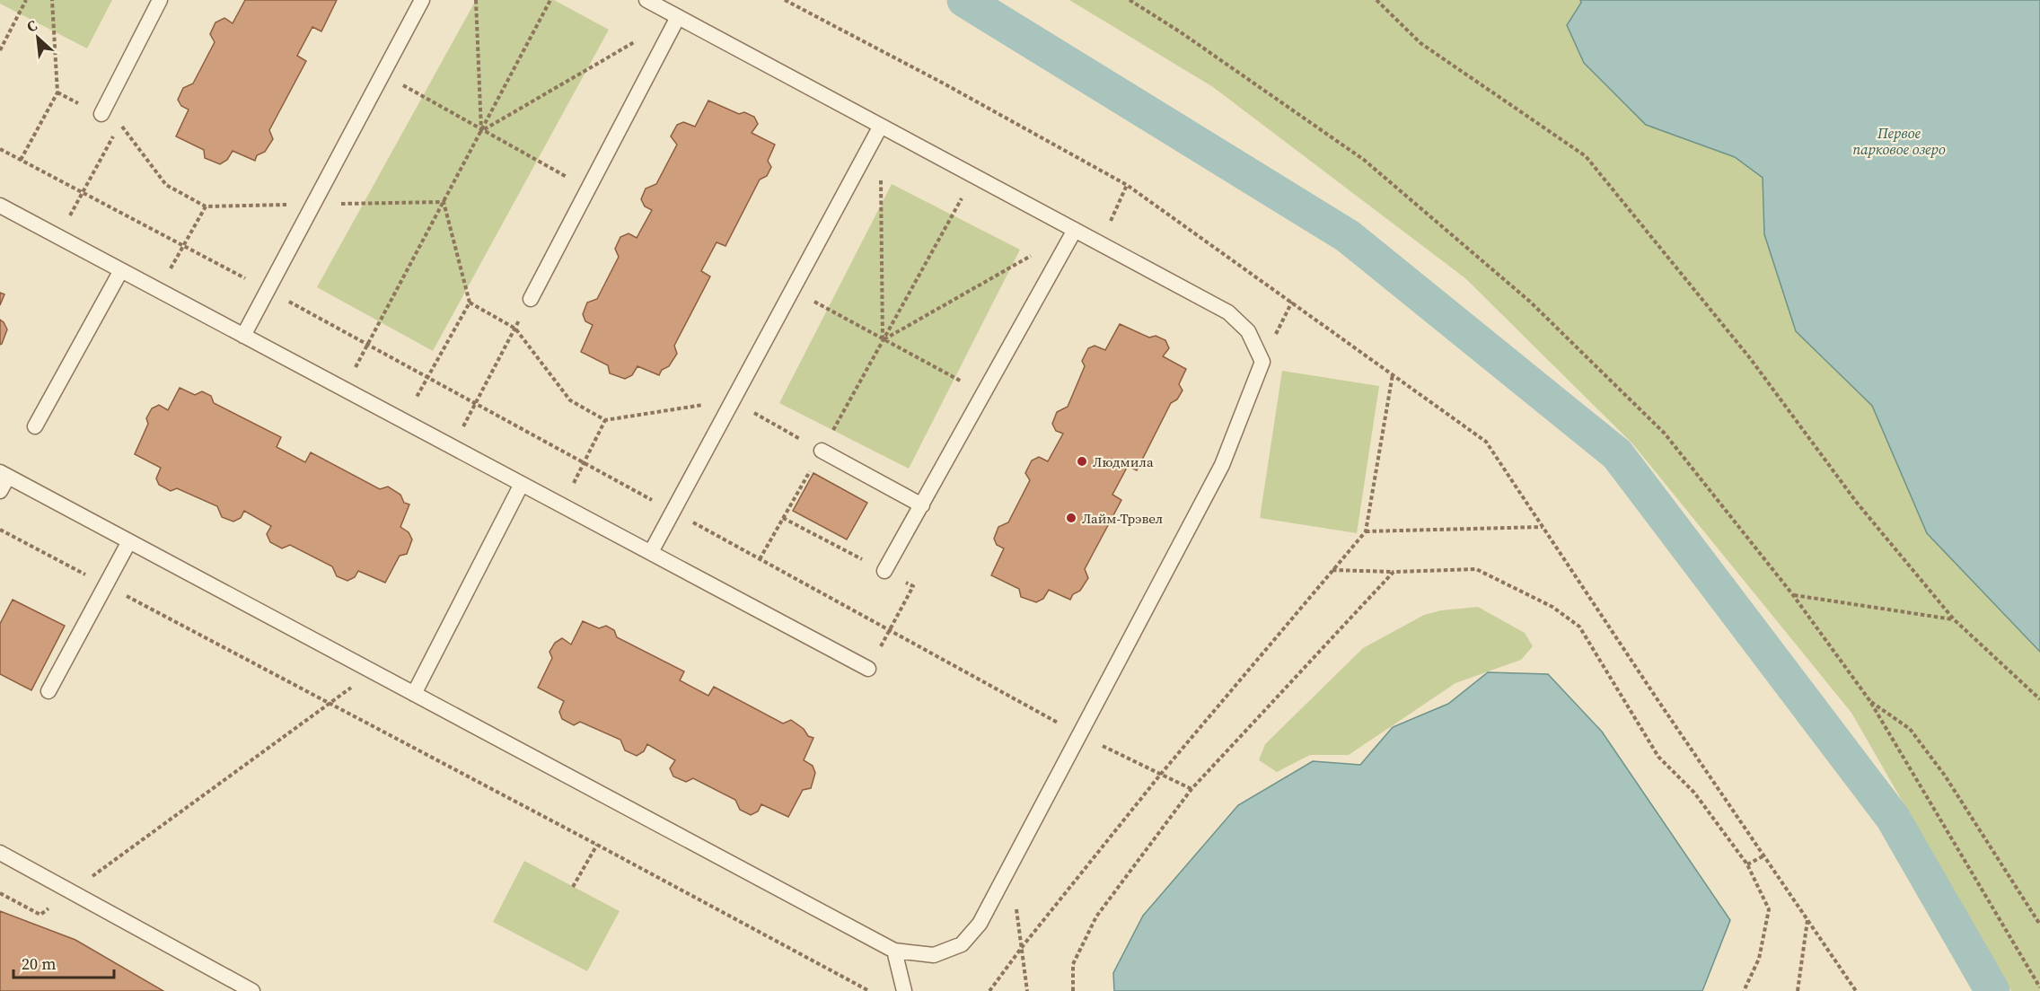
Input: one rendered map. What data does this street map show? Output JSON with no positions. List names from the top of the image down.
{
  "water": ["Первое парковое озеро"],
  "places": ["Людмила", "Лайм-Трэвел"],
  "scale_bar": "20 m",
  "north": "top left"
}
